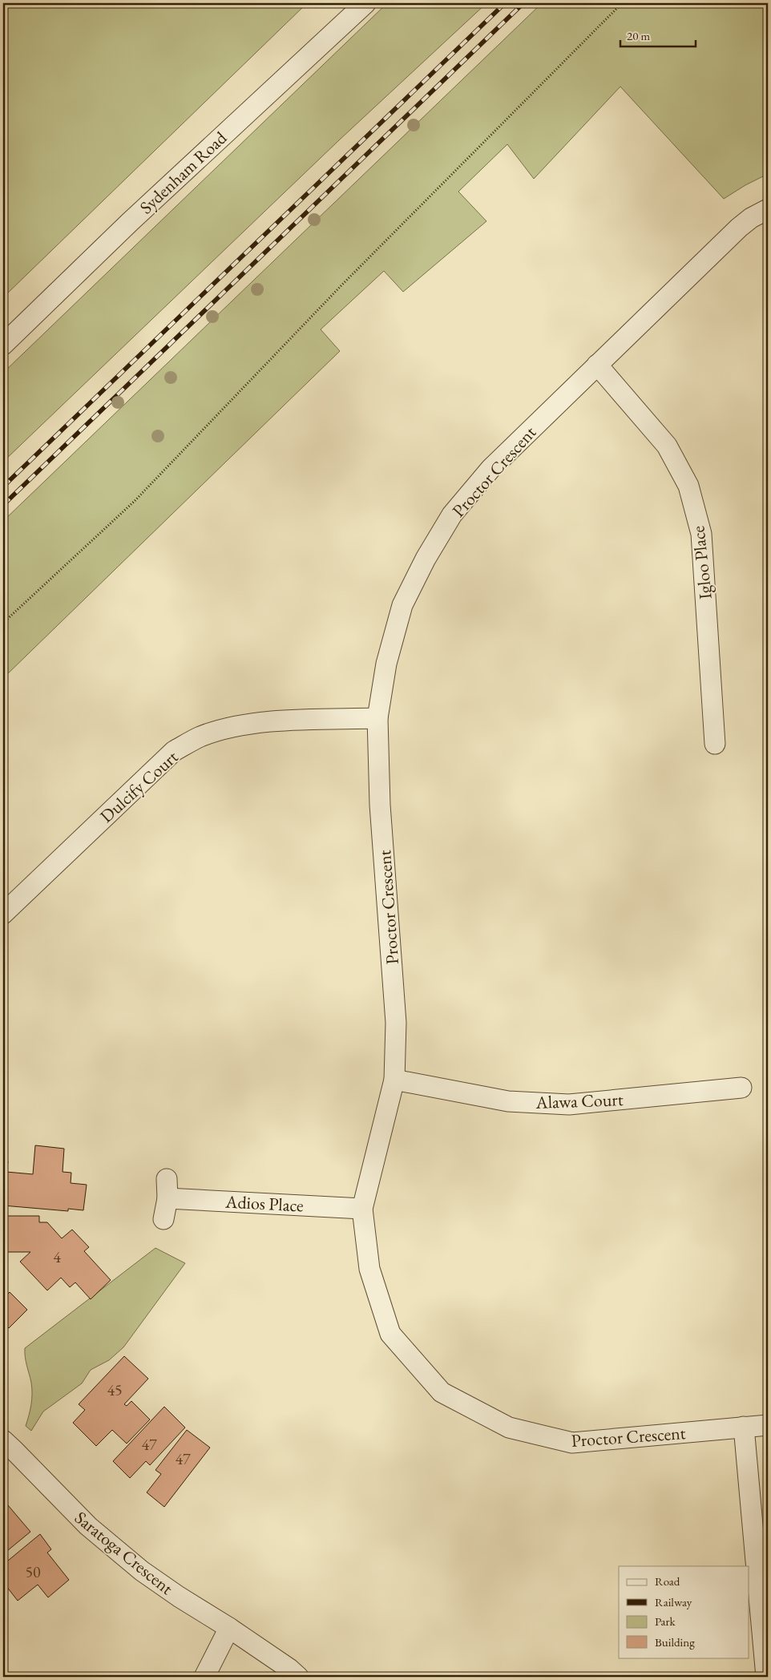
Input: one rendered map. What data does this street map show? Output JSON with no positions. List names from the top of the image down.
{
  "streets": {
    "street": [
      "Sydenham Road",
      "Proctor Crescent",
      "Igloo Place",
      "Dulcify Court",
      "Alawa Court",
      "Adios Place",
      "Saratoga Crescent"
    ]
  },
  "crossings": [
    ["Proctor Crescent", "Igloo Place"],
    ["Proctor Crescent", "Dulcify Court"],
    ["Proctor Crescent", "Alawa Court"],
    ["Proctor Crescent", "Adios Place"]
  ],
  "house_numbers": [
    "4",
    "45",
    "47",
    "47",
    "50"
  ],
  "legend": [
    "Road",
    "Railway",
    "Park",
    "Building"
  ],
  "scale_bar": "20 m"
}
